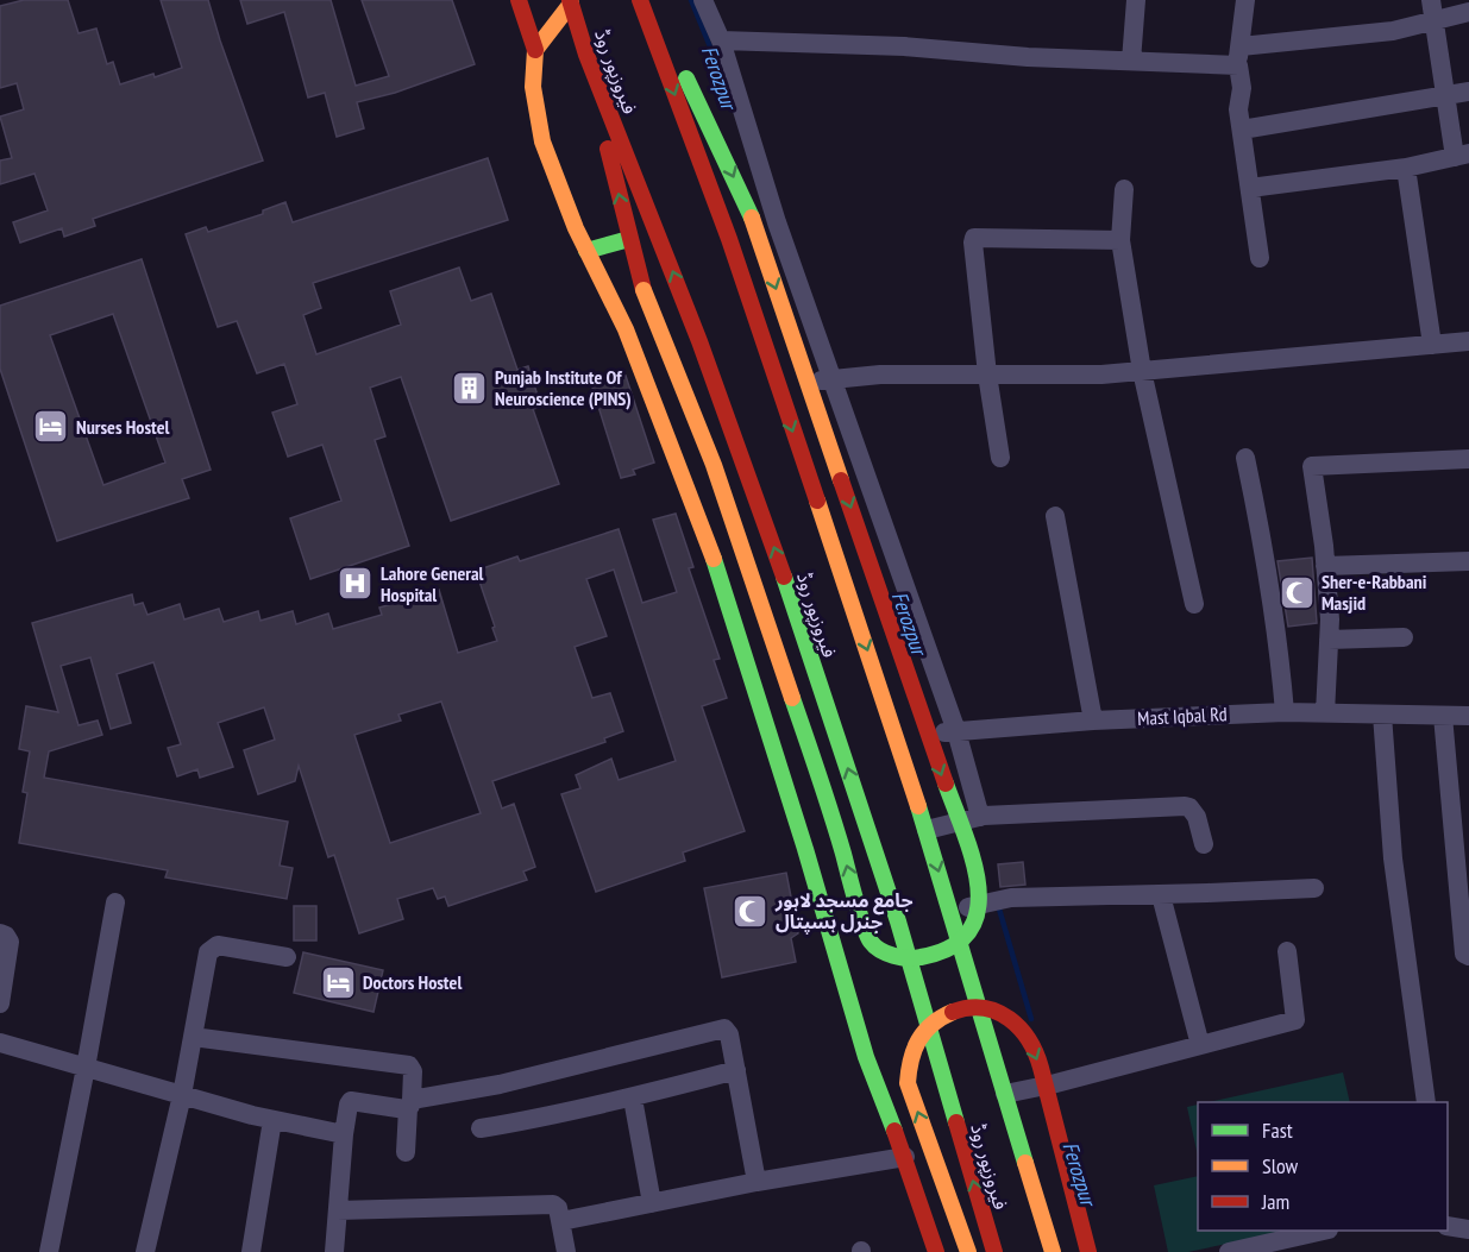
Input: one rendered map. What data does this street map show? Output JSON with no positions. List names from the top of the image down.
{
  "streets": {
    "main road": ["فیروزپور روڈ"],
    "street": ["Mast Iqbal Rd"]
  },
  "crossings": [
    ["فیروزپور روڈ", "Mast Iqbal Rd"]
  ],
  "water": ["Ferozpur"],
  "places": {
    "building": ["Punjab Institute Of Neuroscience (PINS)"],
    "hotel": ["Nurses Hostel", "Doctors Hostel"],
    "hospital": ["Lahore General Hospital"],
    "mosque": ["Sher-e-Rabbani Masjid", "جامع مسجد لاہور جنرل ہسپتال"]
  },
  "legend": ["Fast", "Slow", "Jam"]
}
